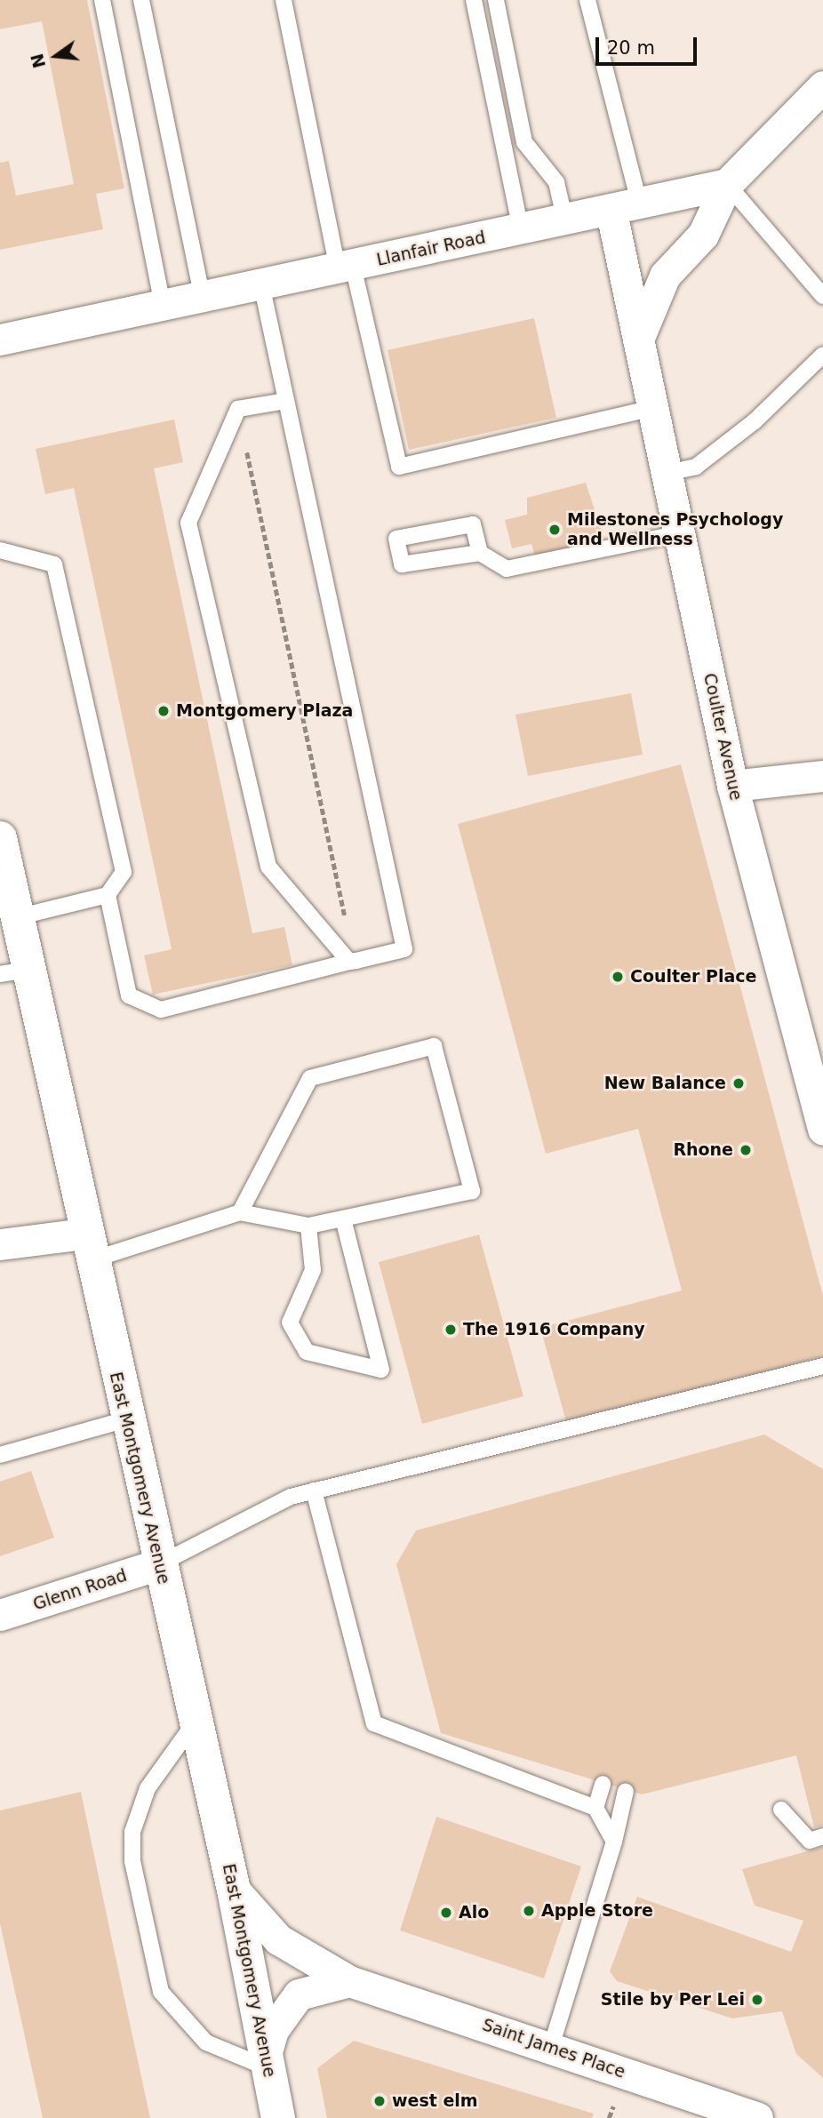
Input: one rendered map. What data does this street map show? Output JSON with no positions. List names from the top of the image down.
{
  "streets": {
    "main road": ["East Montgomery Avenue"],
    "street": [
      "Llanfair Road",
      "Coulter Avenue",
      "Glenn Road",
      "Saint James Place"
    ]
  },
  "crossings": [
    ["Llanfair Road", "Coulter Avenue"],
    ["East Montgomery Avenue", "Glenn Road"],
    ["East Montgomery Avenue", "Saint James Place"]
  ],
  "places": [
    "Milestones Psychology and Wellness",
    "Montgomery Plaza",
    "Coulter Place",
    "New Balance",
    "Rhone",
    "The 1916 Company",
    "Apple Store",
    "Alo",
    "Stile by Per Lei",
    "west elm"
  ],
  "scale_bar": "20 m",
  "north": "left"
}
